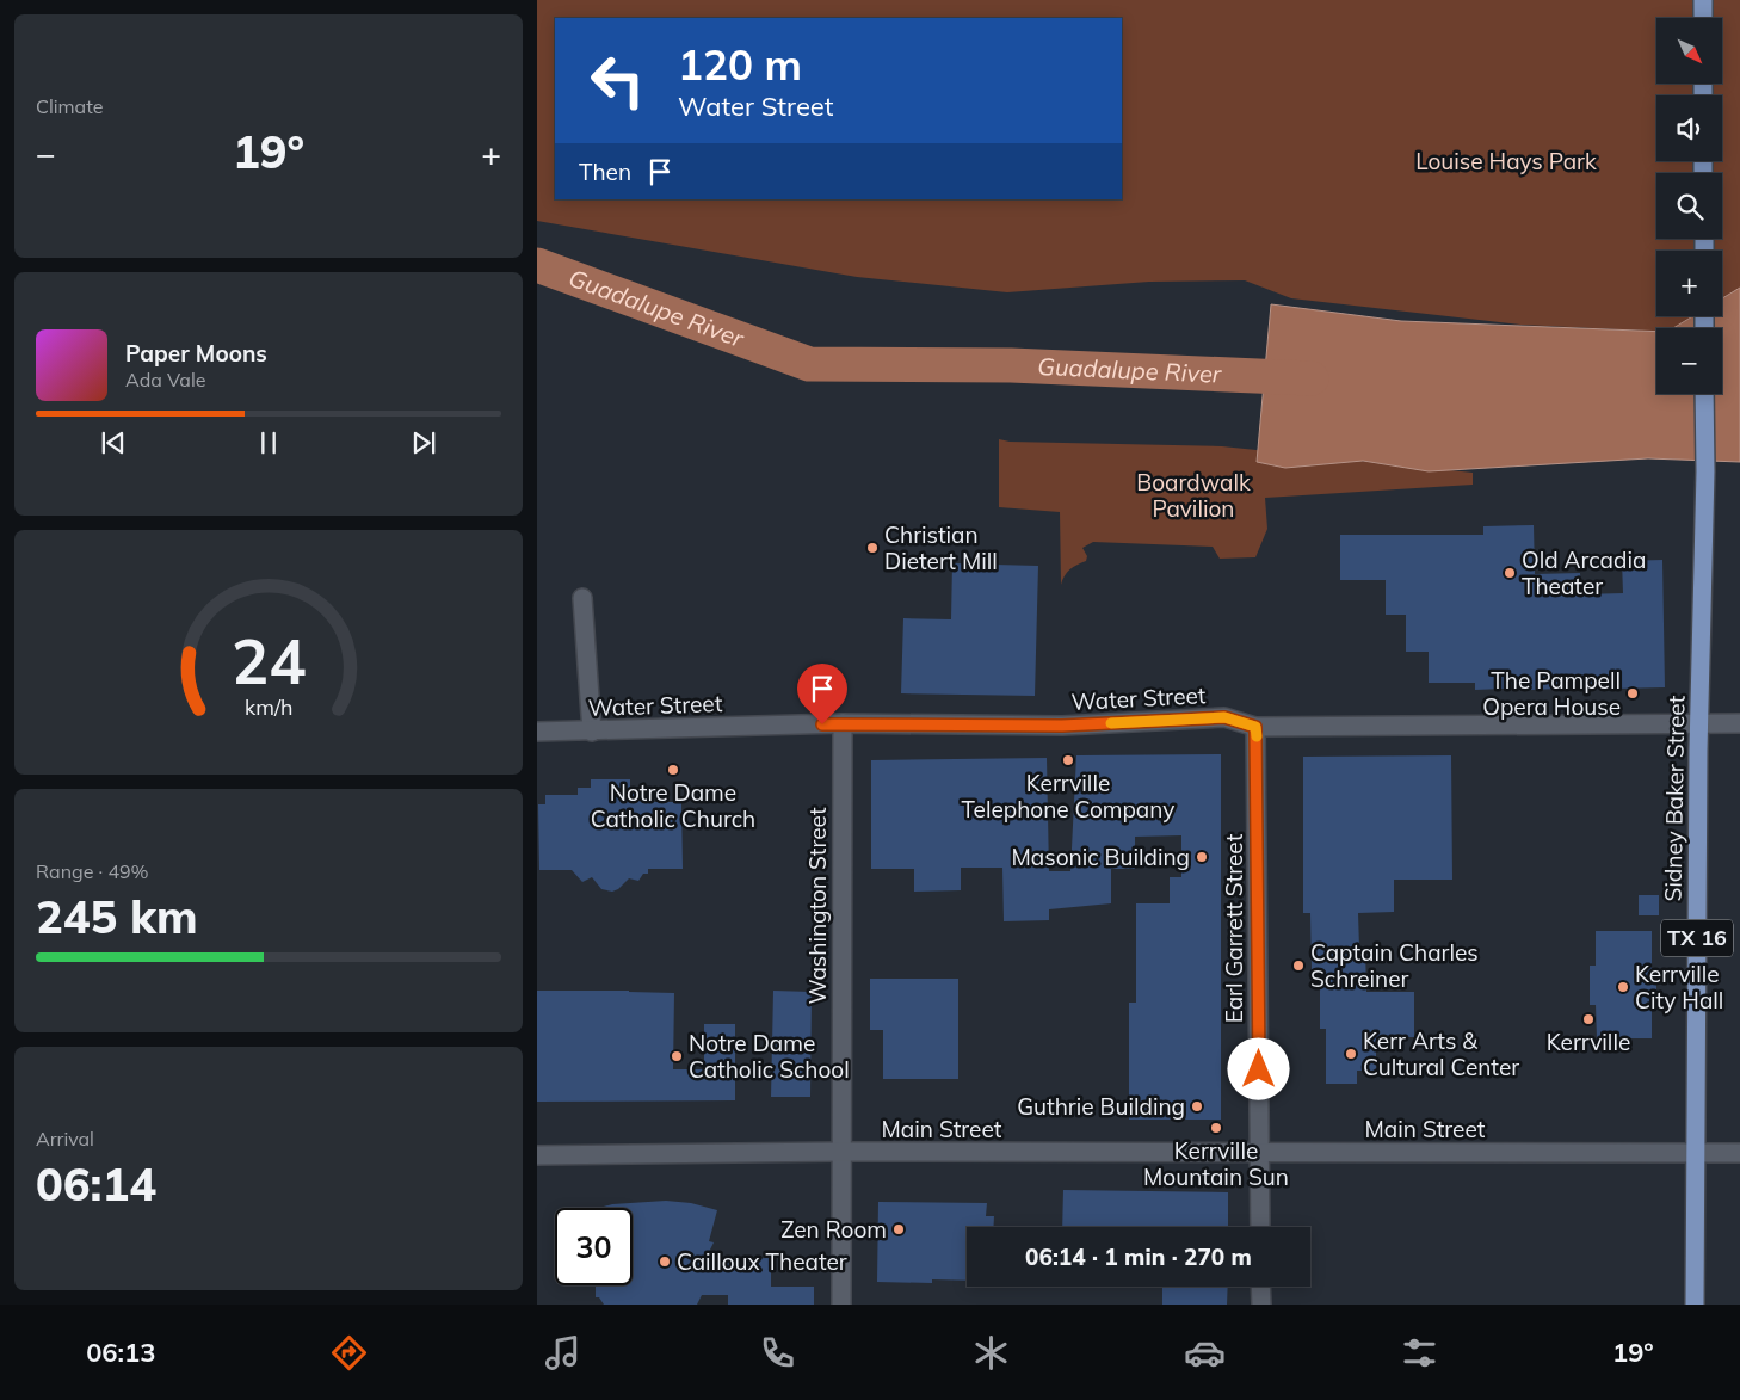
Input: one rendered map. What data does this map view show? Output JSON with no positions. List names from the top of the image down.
{
  "streets": {
    "main road": ["Sidney Baker Street", "TX 16"],
    "street": [
      "Water Street",
      "Washington Street",
      "Earl Garrett Street",
      "Main Street"
    ]
  },
  "crossings": [
    ["Water Street", "Sidney Baker Street"],
    ["Water Street", "Washington Street"],
    ["Water Street", "Earl Garrett Street"],
    ["Sidney Baker Street", "Main Street"],
    ["Washington Street", "Main Street"],
    ["Earl Garrett Street", "Main Street"]
  ],
  "water": ["Guadalupe River"],
  "parks": ["Louise Hays Park", "Boardwalk Pavilion"],
  "places": [
    "Christian Dietert Mill",
    "Old Arcadia Theater",
    "The Pampell Opera House",
    "Kerrville Telephone Company",
    "Notre Dame Catholic Church",
    "Masonic Building",
    "Captain Charles Schreiner",
    "Kerrville City Hall",
    "Kerrville",
    "Kerr Arts & Cultural Center",
    "Notre Dame Catholic School",
    "Guthrie Building",
    "Kerrville Mountain Sun",
    "Zen Room",
    "Cailloux Theater"
  ],
  "north": "bottom right",
  "page": {
    "tile": [
      "Climate",
      ["Range · 49%", "245 km"],
      ["Arrival", "06:14"]
    ],
    "map_buttons": ["+", "−"],
    "turn": ["120 m", "Water Street"],
    "heat": ["−", "19°", "+"],
    "then": "Then",
    "song": ["Paper Moons", "Ada Vale"],
    "limit": "30",
    "trip": "06:14 · 1 min · 270 m",
    "tabs": ["06:13", "19°"],
    "gauge": ["24", "km/h"]
  }
}
